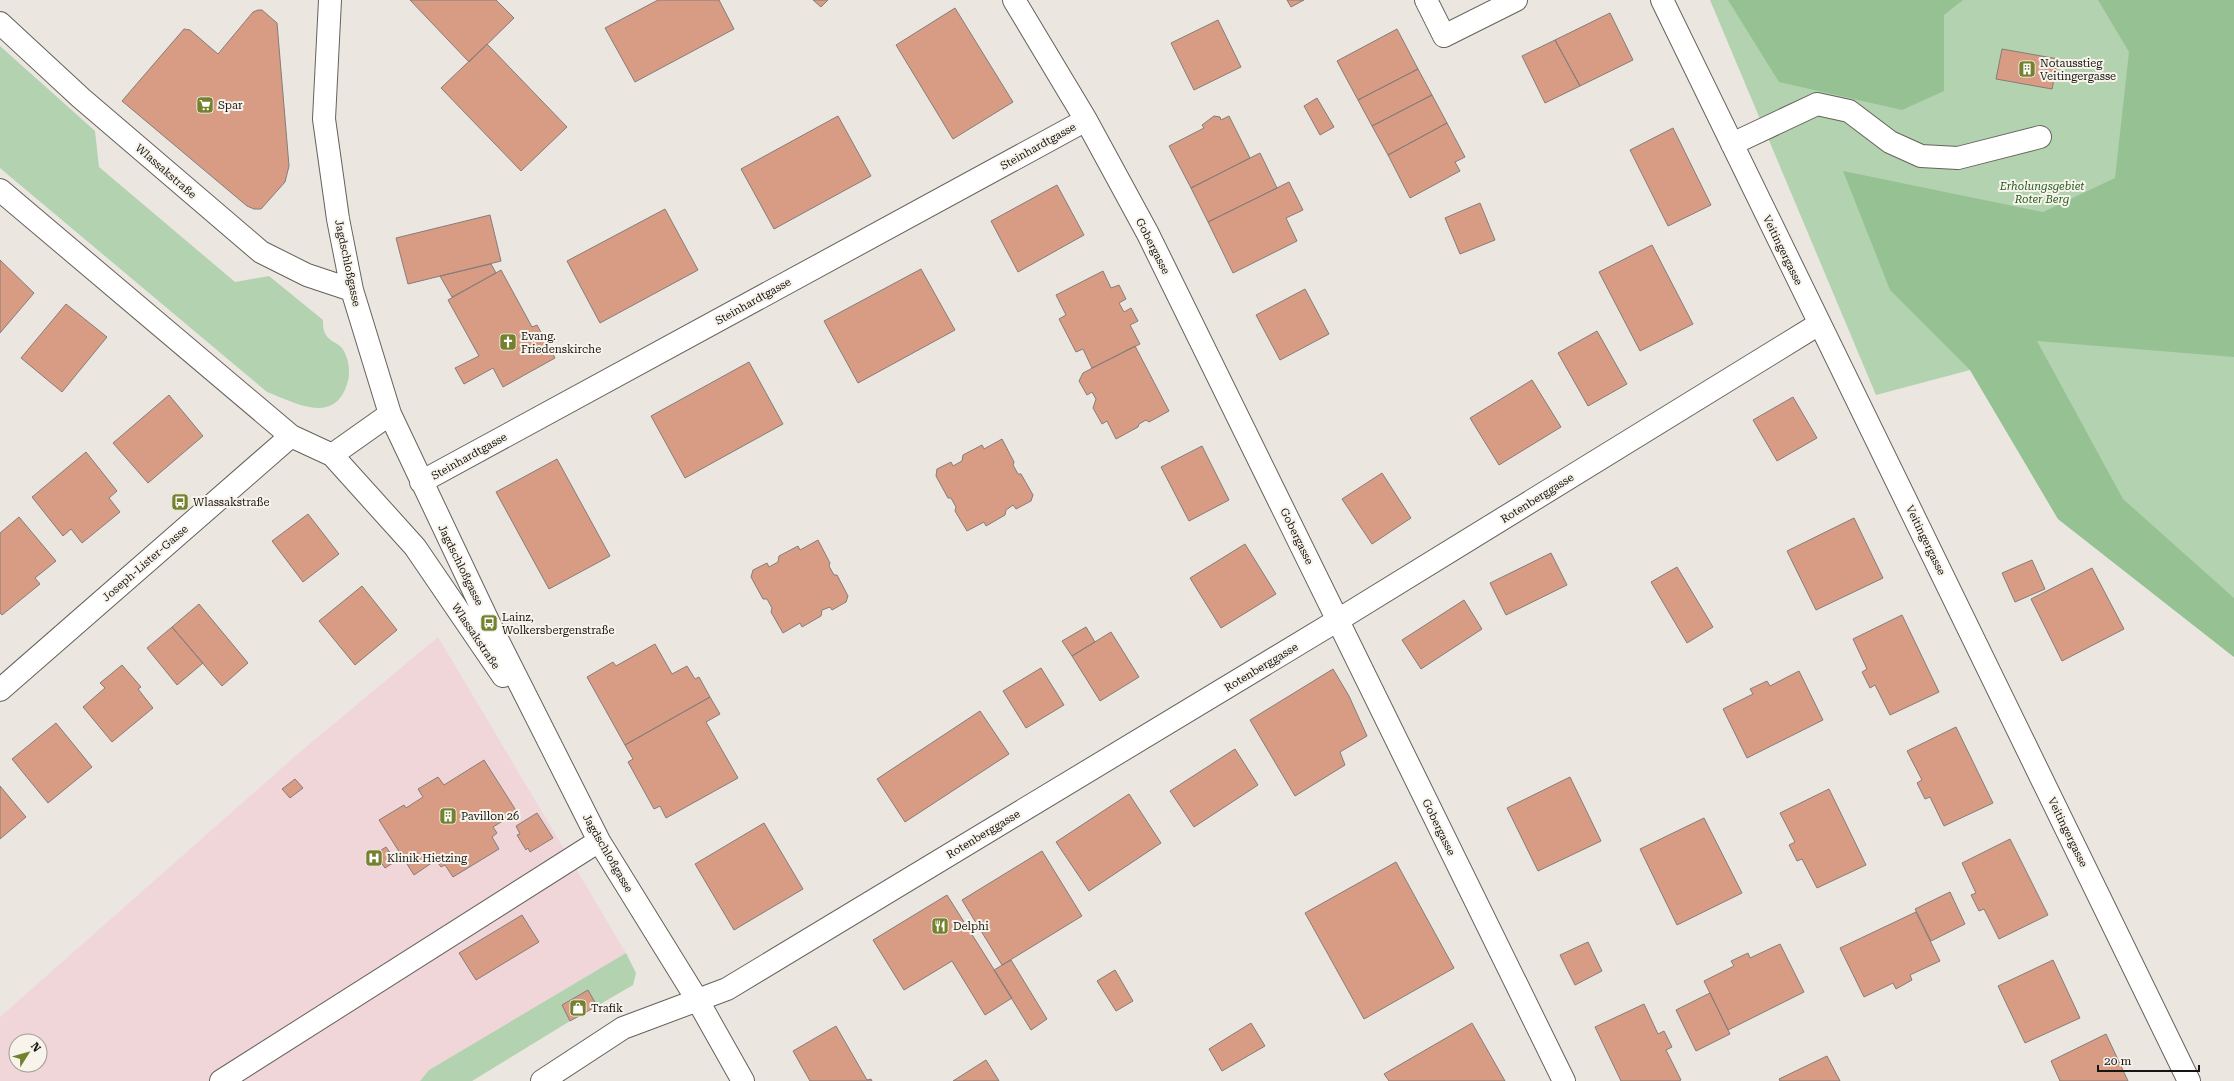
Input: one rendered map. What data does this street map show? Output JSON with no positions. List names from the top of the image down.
{
  "streets": {
    "street": [
      "Steinhardtgasse",
      "Wlassakstraße",
      "Gobergasse",
      "Veitingergasse",
      "Jagdschloßgasse",
      "Rotenberggasse",
      "Joseph-Lister-Gasse"
    ]
  },
  "crossings": [
    ["Steinhardtgasse", "Gobergasse"],
    ["Steinhardtgasse", "Jagdschloßgasse"],
    ["Wlassakstraße", "Jagdschloßgasse"],
    ["Wlassakstraße", "Joseph-Lister-Gasse"],
    ["Gobergasse", "Rotenberggasse"],
    ["Veitingergasse", "Rotenberggasse"],
    ["Jagdschloßgasse", "Rotenberggasse"]
  ],
  "parks": ["Erholungsgebiet Roter Berg"],
  "places": {
    "building": ["Notausstieg Veitingergasse", "Pavillon 26"],
    "supermarket": ["Spar"],
    "church": ["Evang. Friedenskirche"],
    "bus stop": ["Wlassakstraße", "Lainz, Wolkersbergenstraße"],
    "hospital": ["Klinik Hietzing"],
    "restaurant": ["Delphi"],
    "shop": ["Trafik"]
  },
  "scale_bar": "20 m",
  "north": "top right"
}
